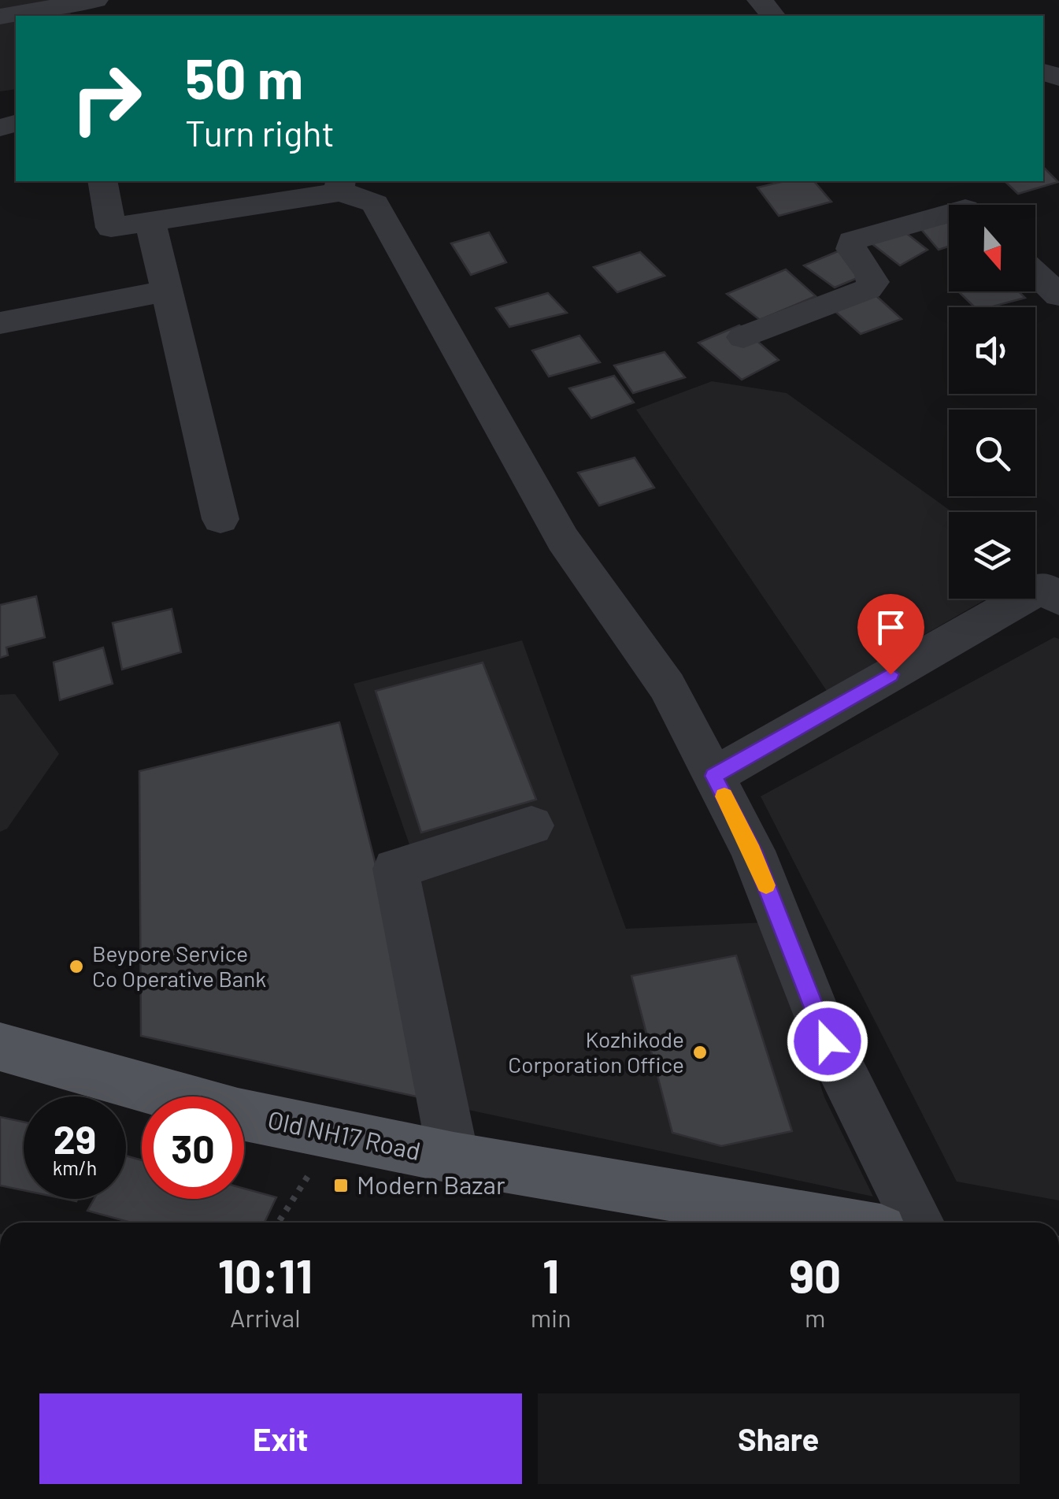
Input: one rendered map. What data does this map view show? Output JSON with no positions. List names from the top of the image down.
{
  "streets": {
    "main road": ["Old NH17 Road"]
  },
  "places": {
    "other": ["Beypore Service Co Operative Bank", "Kozhikode Corporation Office"],
    "transit": ["Modern Bazar"]
  },
  "north": "bottom",
  "page": {
    "turn": ["50 m", "Turn right"],
    "speed": "29 km/h",
    "limit": "30",
    "eta": [
      "10:11",
      "Arrival",
      "1",
      "min",
      "90",
      "m"
    ],
    "buttons": ["Exit", "Share"]
  }
}
